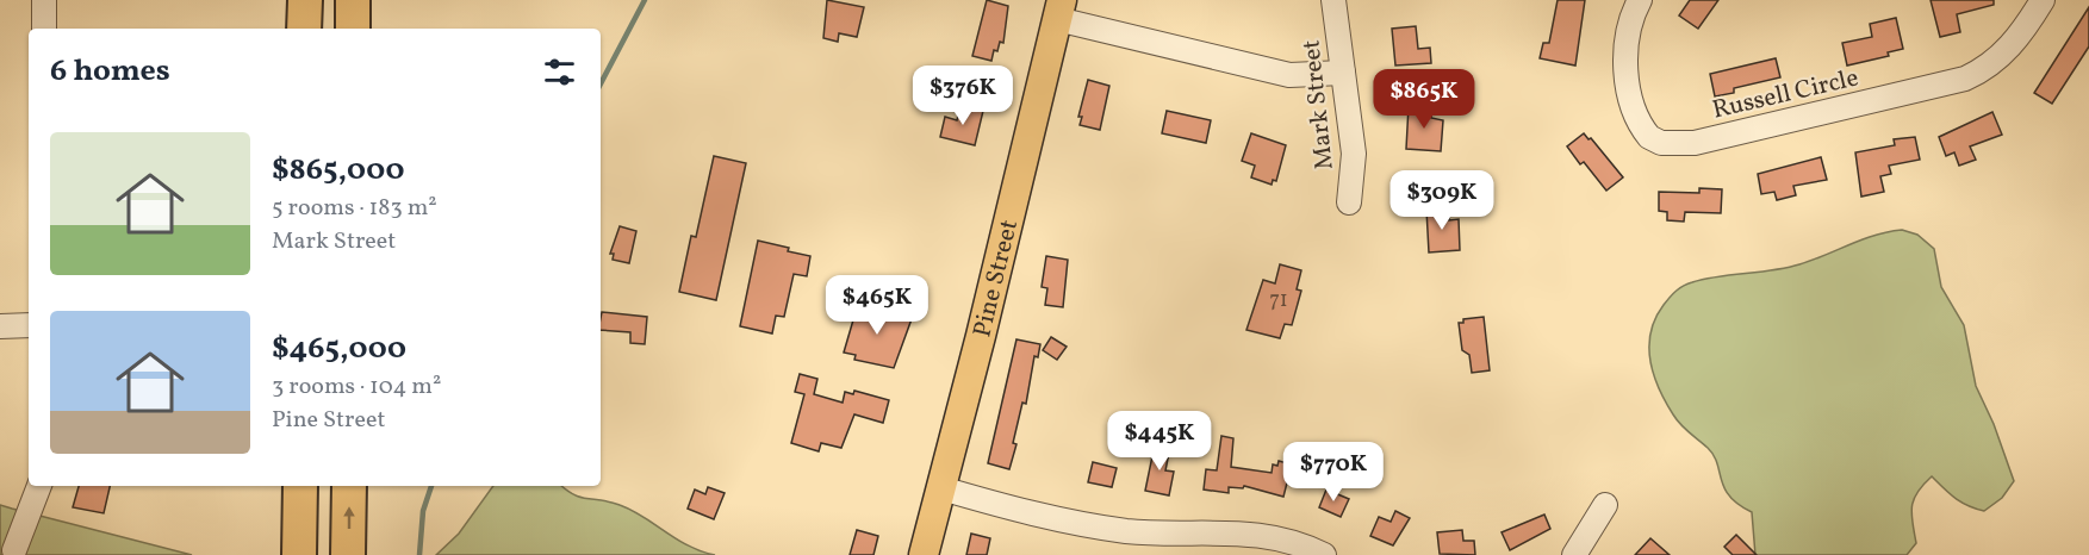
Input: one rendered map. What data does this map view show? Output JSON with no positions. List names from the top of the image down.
{
  "streets": {
    "main road": ["Pine Street"],
    "street": ["Russell Circle", "Mark Street"]
  },
  "house_numbers": ["71"],
  "page": {
    "heading": "6 homes",
    "price": [
      "$376K",
      "$865K",
      "$309K",
      "$465K",
      "$445K",
      "$770K"
    ],
    "list": [
      {
        "name": "$865,000",
        "note": "5 rooms · 183 m² · Mark Street"
      },
      {
        "name": "$465,000",
        "note": "3 rooms · 104 m² · Pine Street"
      }
    ]
  }
}
